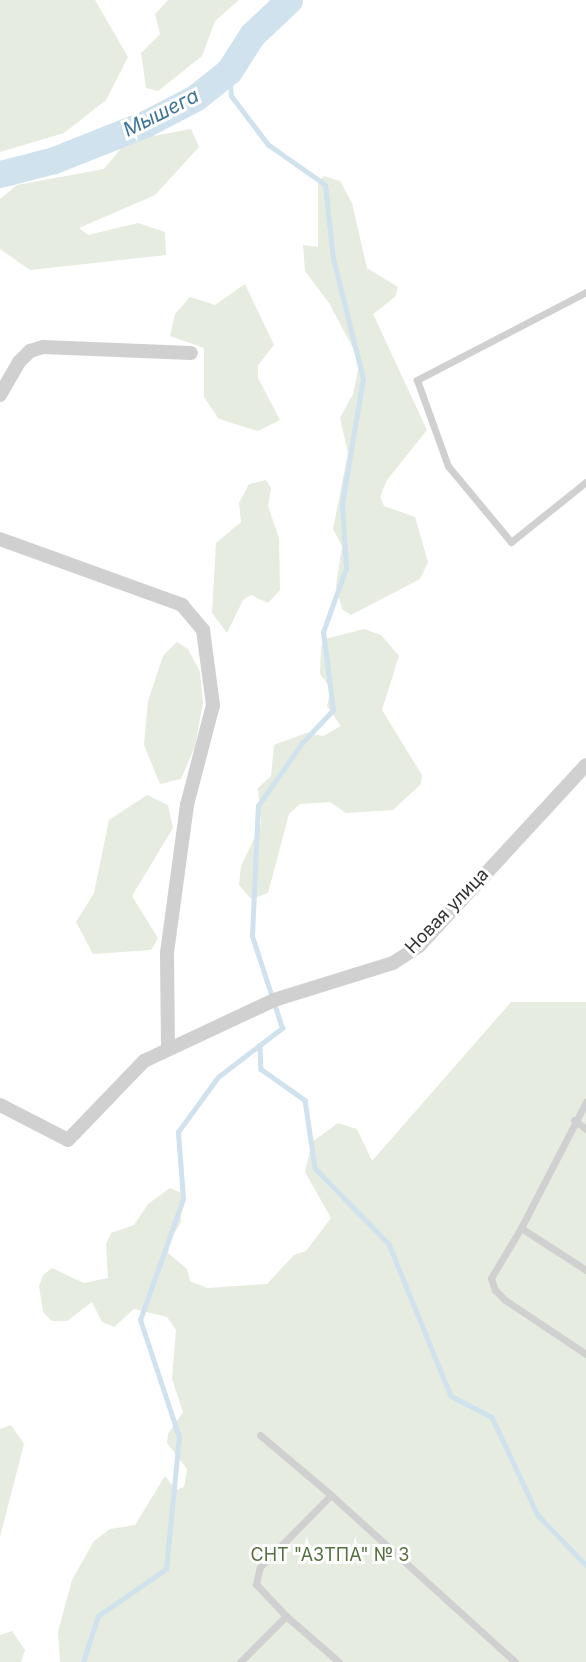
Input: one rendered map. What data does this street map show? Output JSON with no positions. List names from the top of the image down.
{
  "streets": {
    "street": ["Новая улица"]
  },
  "water": ["Мышега"],
  "parks": ["СНТ \"АЗТПА\" № 3"]
}
